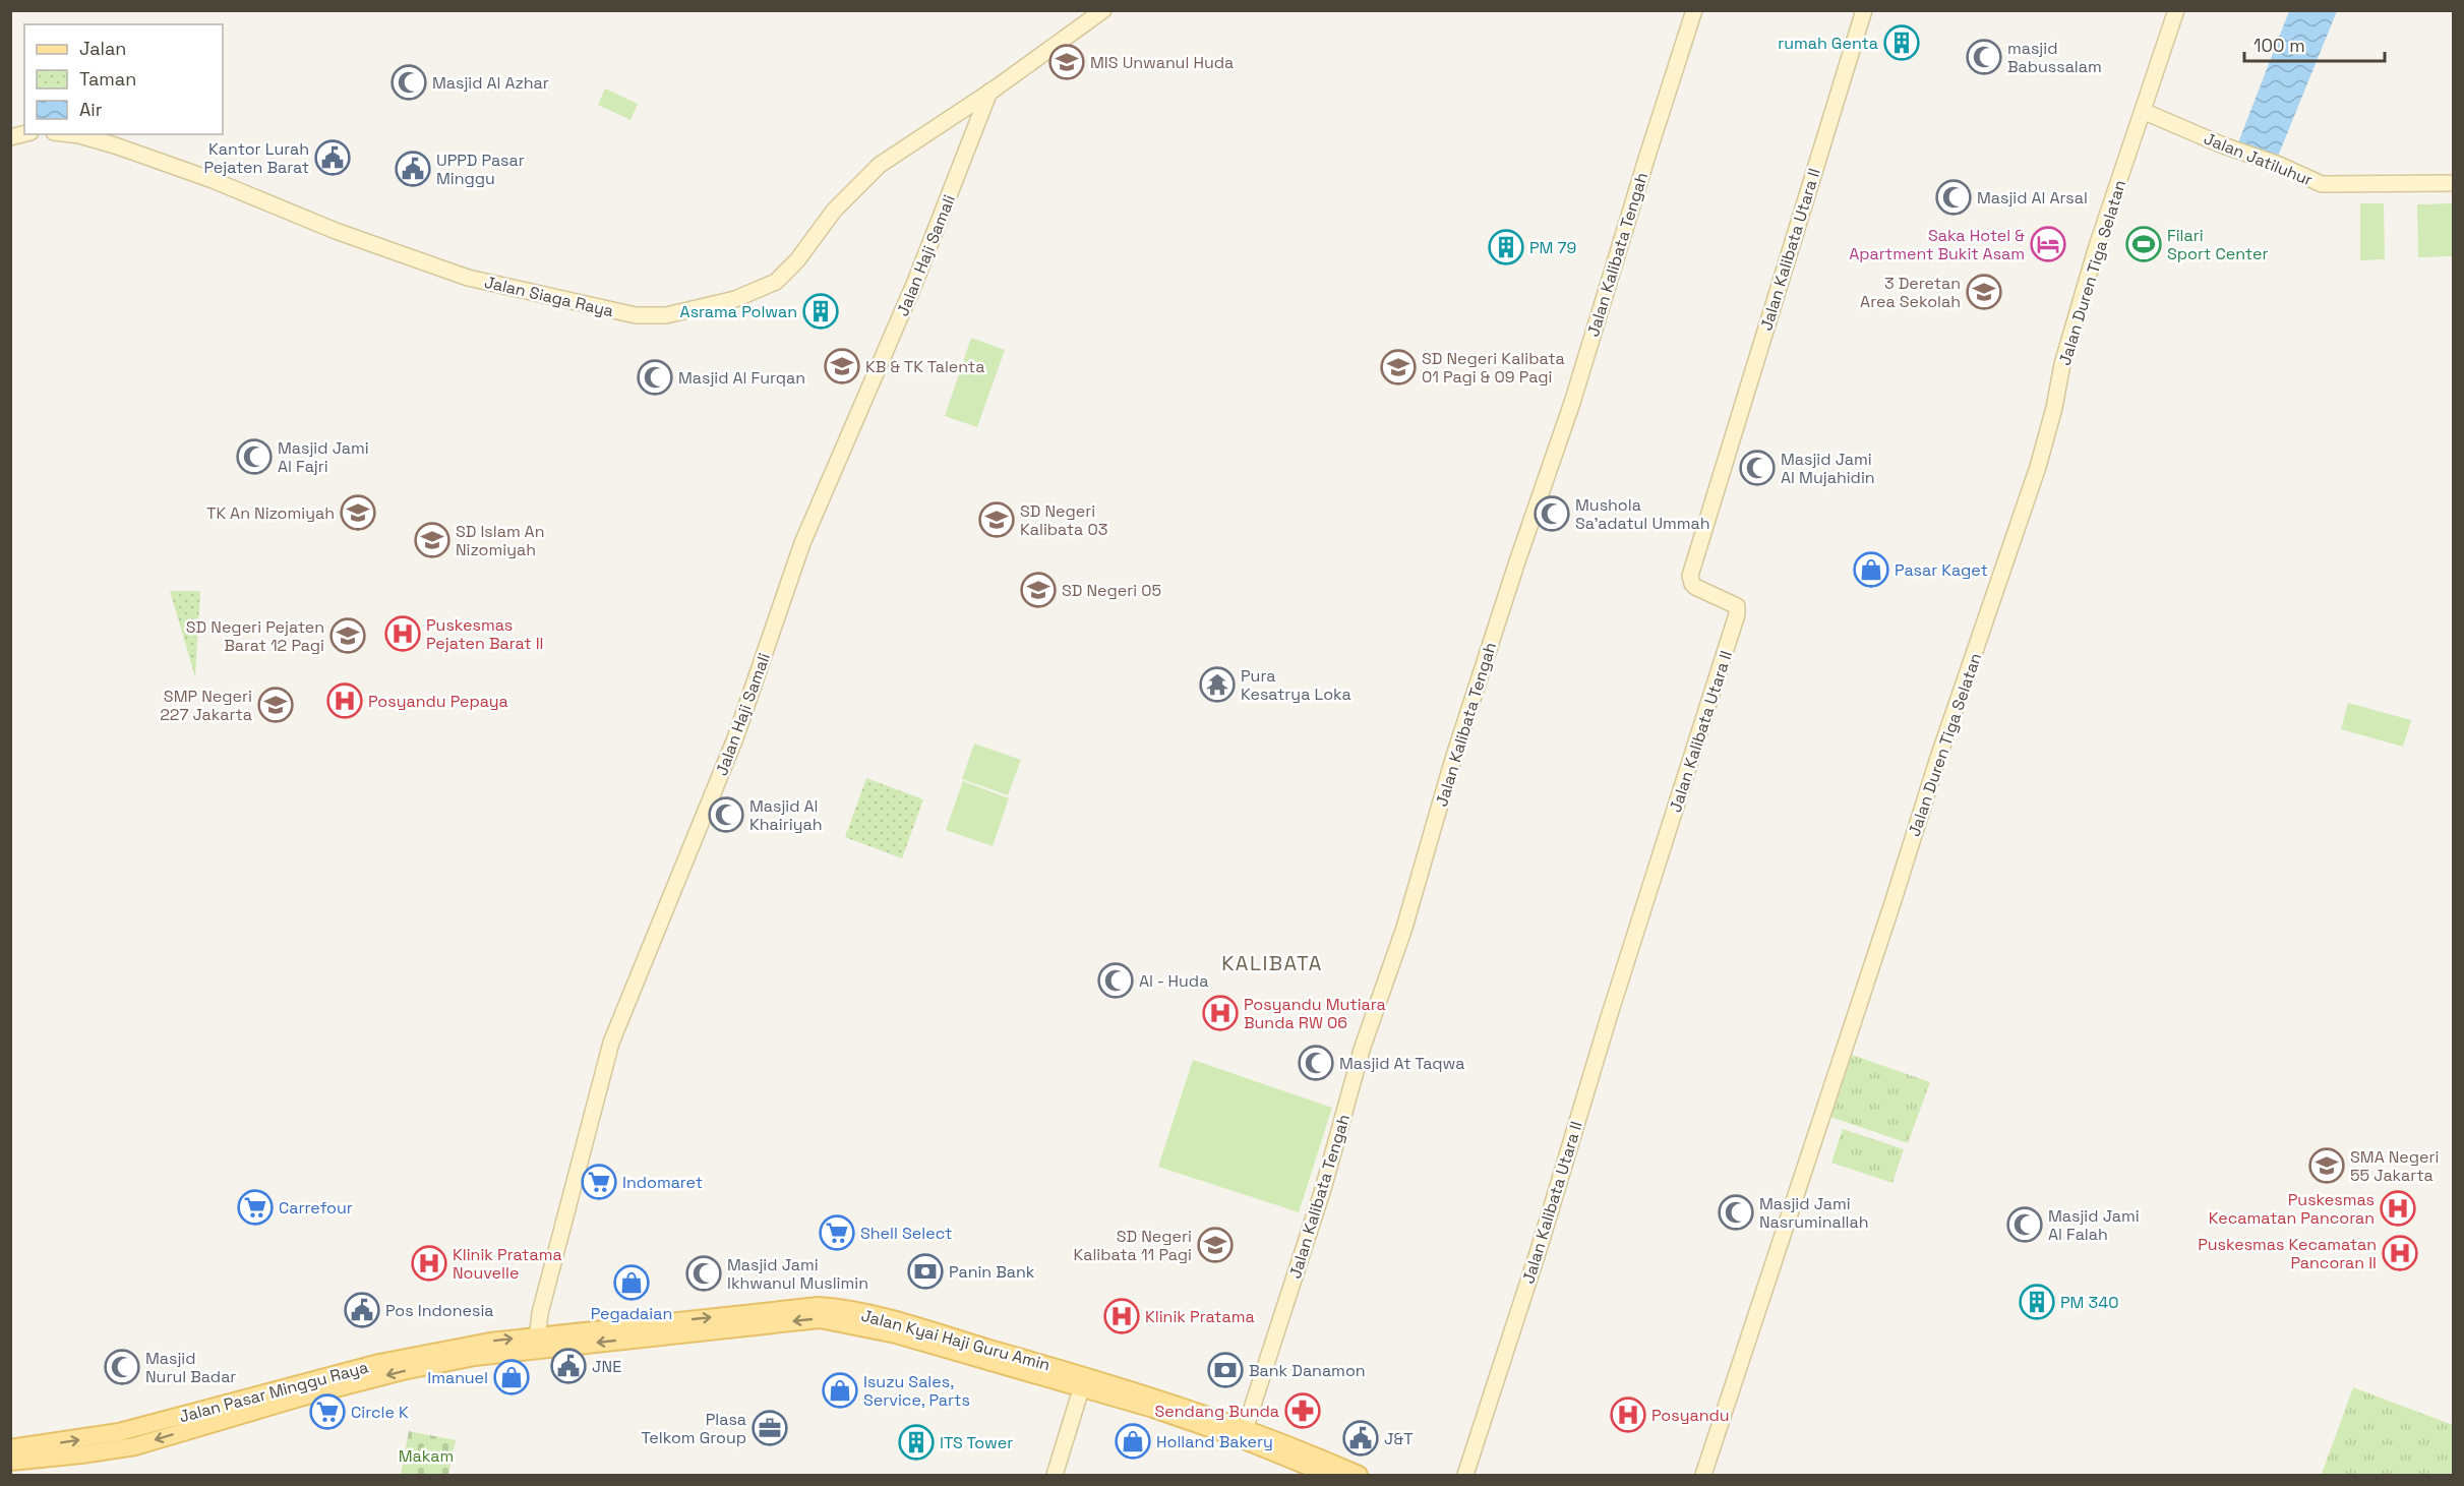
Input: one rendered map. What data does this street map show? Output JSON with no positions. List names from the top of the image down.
{
  "streets": {
    "main road": ["Jalan Kyai Haji Guru Amin", "Jalan Pasar Minggu Raya"],
    "street": [
      "Jalan Jatiluhur",
      "Jalan Kalibata Utara II",
      "Jalan Kalibata Tengah",
      "Jalan Haji Samali",
      "Jalan Duren Tiga Selatan",
      "Jalan Siaga Raya"
    ]
  },
  "crossings": [
    ["Jalan Jatiluhur", "Jalan Duren Tiga Selatan"],
    ["Jalan Kalibata Tengah", "Jalan Kyai Haji Guru Amin"],
    ["Jalan Haji Samali", "Jalan Siaga Raya"],
    ["Jalan Haji Samali", "Jalan Kyai Haji Guru Amin"],
    ["Jalan Haji Samali", "Jalan Pasar Minggu Raya"],
    ["Jalan Kyai Haji Guru Amin", "Jalan Pasar Minggu Raya"]
  ],
  "districts": ["KALIBATA"],
  "parks": ["Makam"],
  "places": {
    "building": [
      "rumah Genta",
      "PM 79",
      "Asrama Polwan",
      "PM 340",
      "ITS Tower"
    ],
    "mosque": [
      "masjid Babussalam",
      "Masjid Al Azhar",
      "Masjid Al Arsal",
      "Masjid Al Furqan",
      "Masjid Jami Al Fajri",
      "Masjid Jami Al Mujahidin",
      "Mushola Sa'adatul Ummah",
      "Masjid Al Khairiyah",
      "Al - Huda",
      "Masjid At Taqwa",
      "Masjid Jami Nasruminallah",
      "Masjid Jami Al Falah",
      "Masjid Jami Ikhwanul Muslimin",
      "Masjid Nurul Badar"
    ],
    "school or university": [
      "MIS Unwanul Huda",
      "3 Deretan Area Sekolah",
      "KB & TK Talenta",
      "SD Negeri Kalibata 01 Pagi & 09 Pagi",
      "TK An Nizomiyah",
      "SD Negeri Kalibata 03",
      "SD Islam An Nizomiyah",
      "SD Negeri 05",
      "SD Negeri Pejaten Barat 12 Pagi",
      "SMP Negeri 227 Jakarta",
      "SMA Negeri 55 Jakarta",
      "SD Negeri Kalibata 11 Pagi"
    ],
    "public building": [
      "Kantor Lurah Pejaten Barat",
      "UPPD Pasar Minggu",
      "Pos Indonesia",
      "JNE",
      "J&T"
    ],
    "hotel": ["Saka Hotel & Apartment Bukit Asam"],
    "sports": ["Filari Sport Center"],
    "shop": [
      "Pasar Kaget",
      "Pegadaian",
      "Imanuel",
      "Isuzu Sales, Service, Parts",
      "Holland Bakery"
    ],
    "hospital": [
      "Puskesmas Pejaten Barat II",
      "Posyandu Pepaya",
      "Posyandu Mutiara Bunda RW 06",
      "Puskesmas Kecamatan Pancoran",
      "Puskesmas Kecamatan Pancoran II",
      "Klinik Pratama Nouvelle",
      "Klinik Pratama",
      "Posyandu"
    ],
    "temple": ["Pura Kesatrya Loka"],
    "supermarket": [
      "Indomaret",
      "Carrefour",
      "Shell Select",
      "Circle K"
    ],
    "bank": ["Panin Bank", "Bank Danamon"],
    "pharmacy": ["Sendang Bunda"],
    "office": ["Plasa Telkom Group"]
  },
  "legend": ["Jalan", "Taman", "Air"],
  "scale_bar": "100 m"
}
